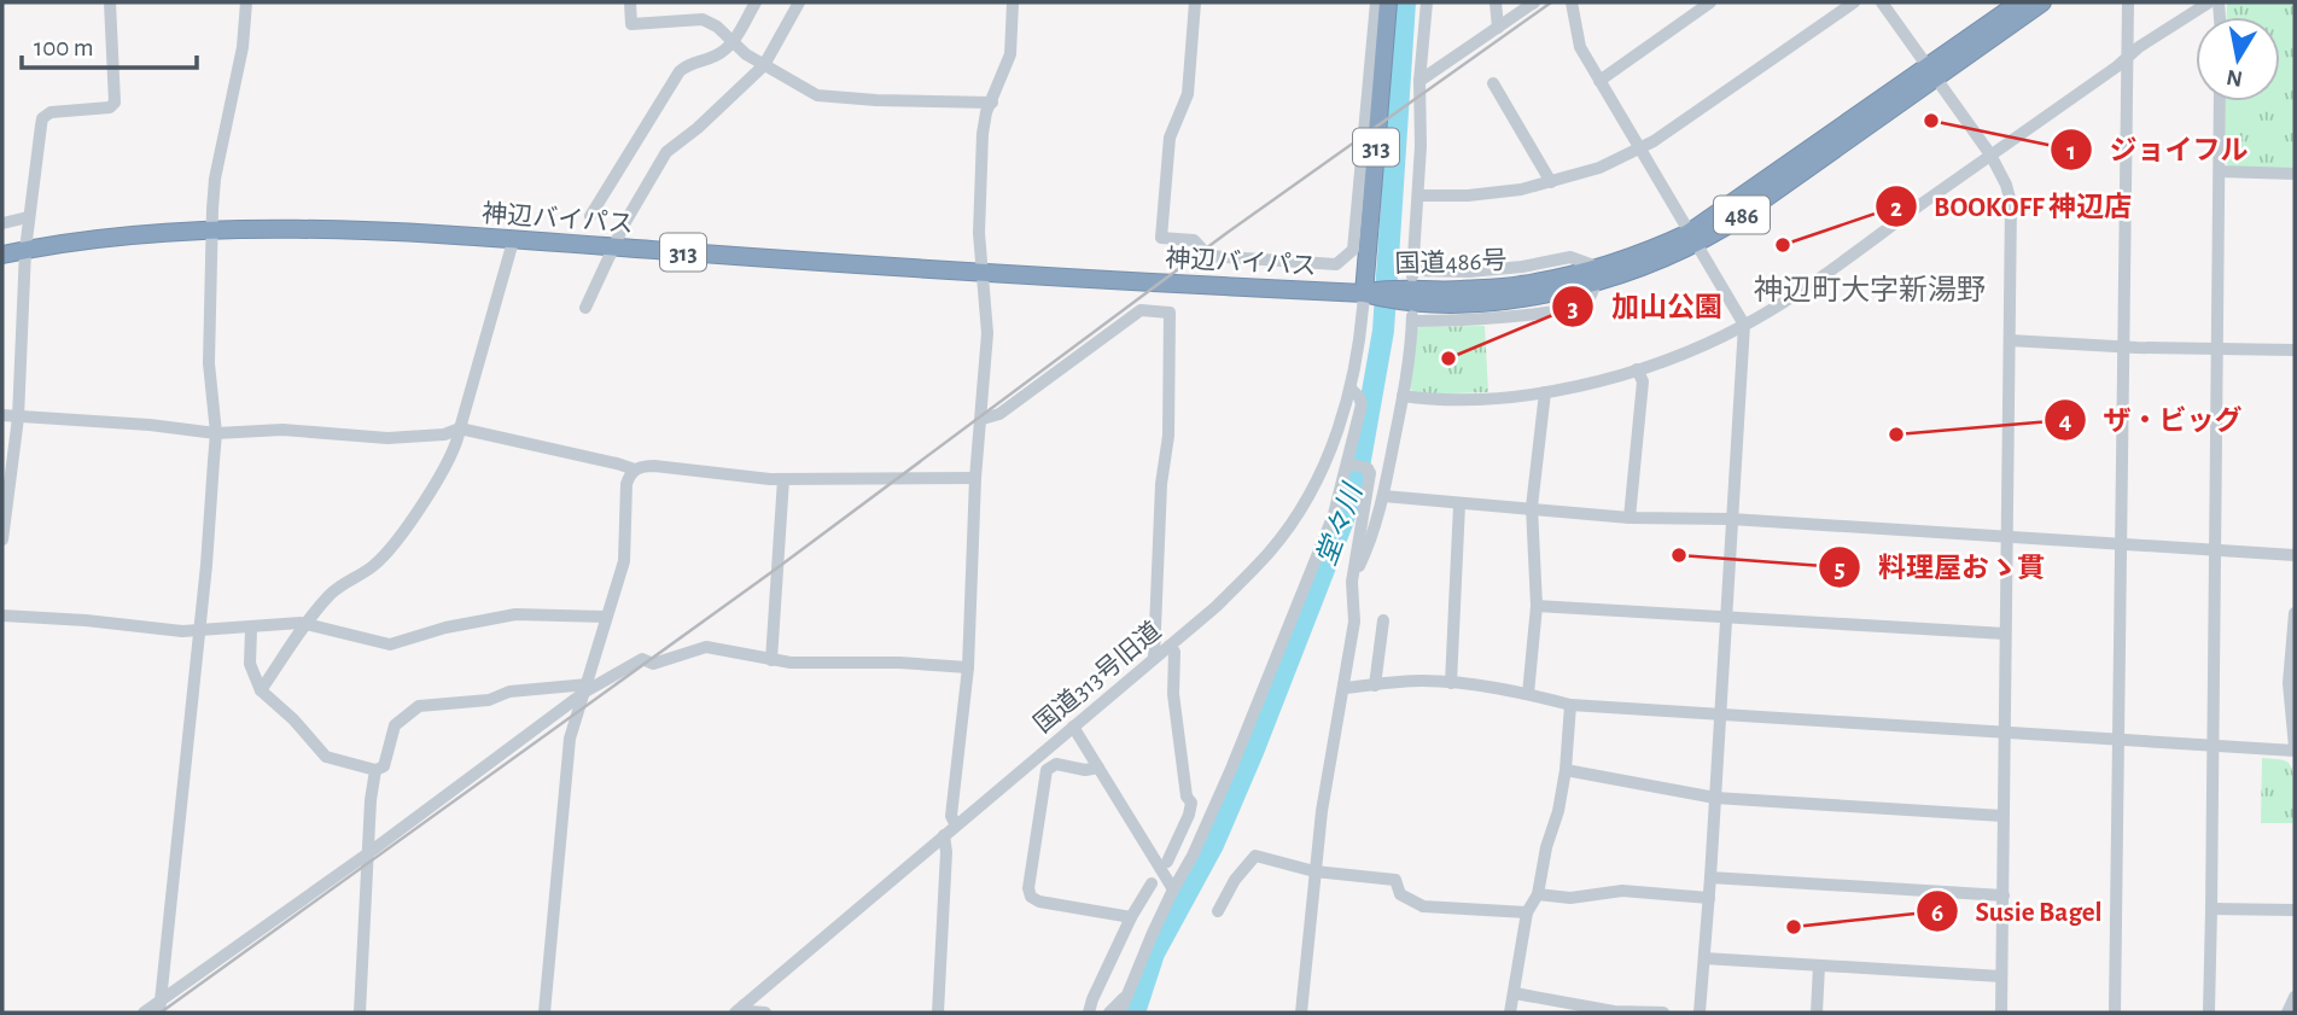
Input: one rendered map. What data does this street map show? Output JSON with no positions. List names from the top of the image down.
{
  "streets": {
    "highway": [
      "313",
      "486",
      "神辺バイパス",
      "国道486号"
    ],
    "street": ["国道313号旧道"]
  },
  "crossings": [
    ["313", "神辺バイパス"],
    ["313", "国道486号"],
    ["313", "国道313号旧道"],
    ["神辺バイパス", "国道486号"],
    ["神辺バイパス", "国道313号旧道"],
    ["国道486号", "国道313号旧道"]
  ],
  "districts": ["神辺町大字新湯野"],
  "water": ["堂々川"],
  "places": [
    "ジョイフル",
    "BOOKOFF 神辺店",
    "加山公園",
    "ザ・ビッグ",
    "料理屋おゝ貫",
    "Susie Bagel"
  ],
  "scale_bar": "100 m",
  "north": "bottom"
}
